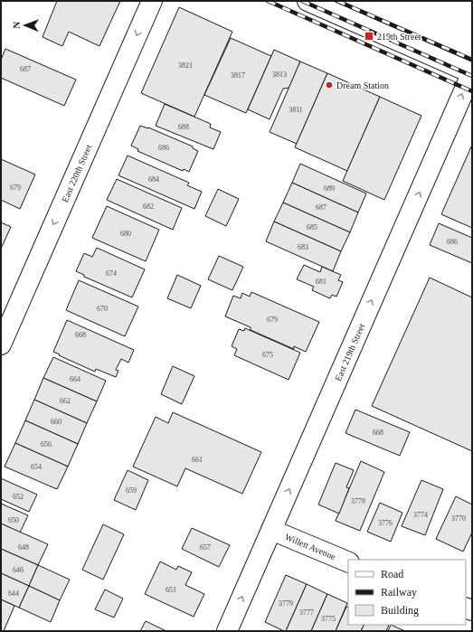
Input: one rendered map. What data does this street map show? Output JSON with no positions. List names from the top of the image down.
{
  "streets": {
    "street": ["East 220th Street", "East 219th Street", "Willett Avenue"]
  },
  "crossings": [
    ["East 219th Street", "Willett Avenue"]
  ],
  "one_way": ["East 220th Street", "East 219th Street"],
  "places": {
    "transit": ["219th Street"],
    "other": ["Dream Station"]
  },
  "house_numbers": [
    "3821",
    "687",
    "3813",
    "3817",
    "3811",
    "688",
    "686",
    "684",
    "679",
    "689",
    "682",
    "687",
    "685",
    "680",
    "686",
    "683",
    "674",
    "681",
    "670",
    "679",
    "668",
    "675",
    "664",
    "662",
    "660",
    "668",
    "656",
    "661",
    "654",
    "659",
    "652",
    "3778",
    "3774",
    "3770",
    "650",
    "3776",
    "648",
    "657",
    "646",
    "651",
    "644",
    "3779",
    "3777",
    "3775"
  ],
  "legend": ["Road", "Railway", "Building"],
  "north": "left"
}
